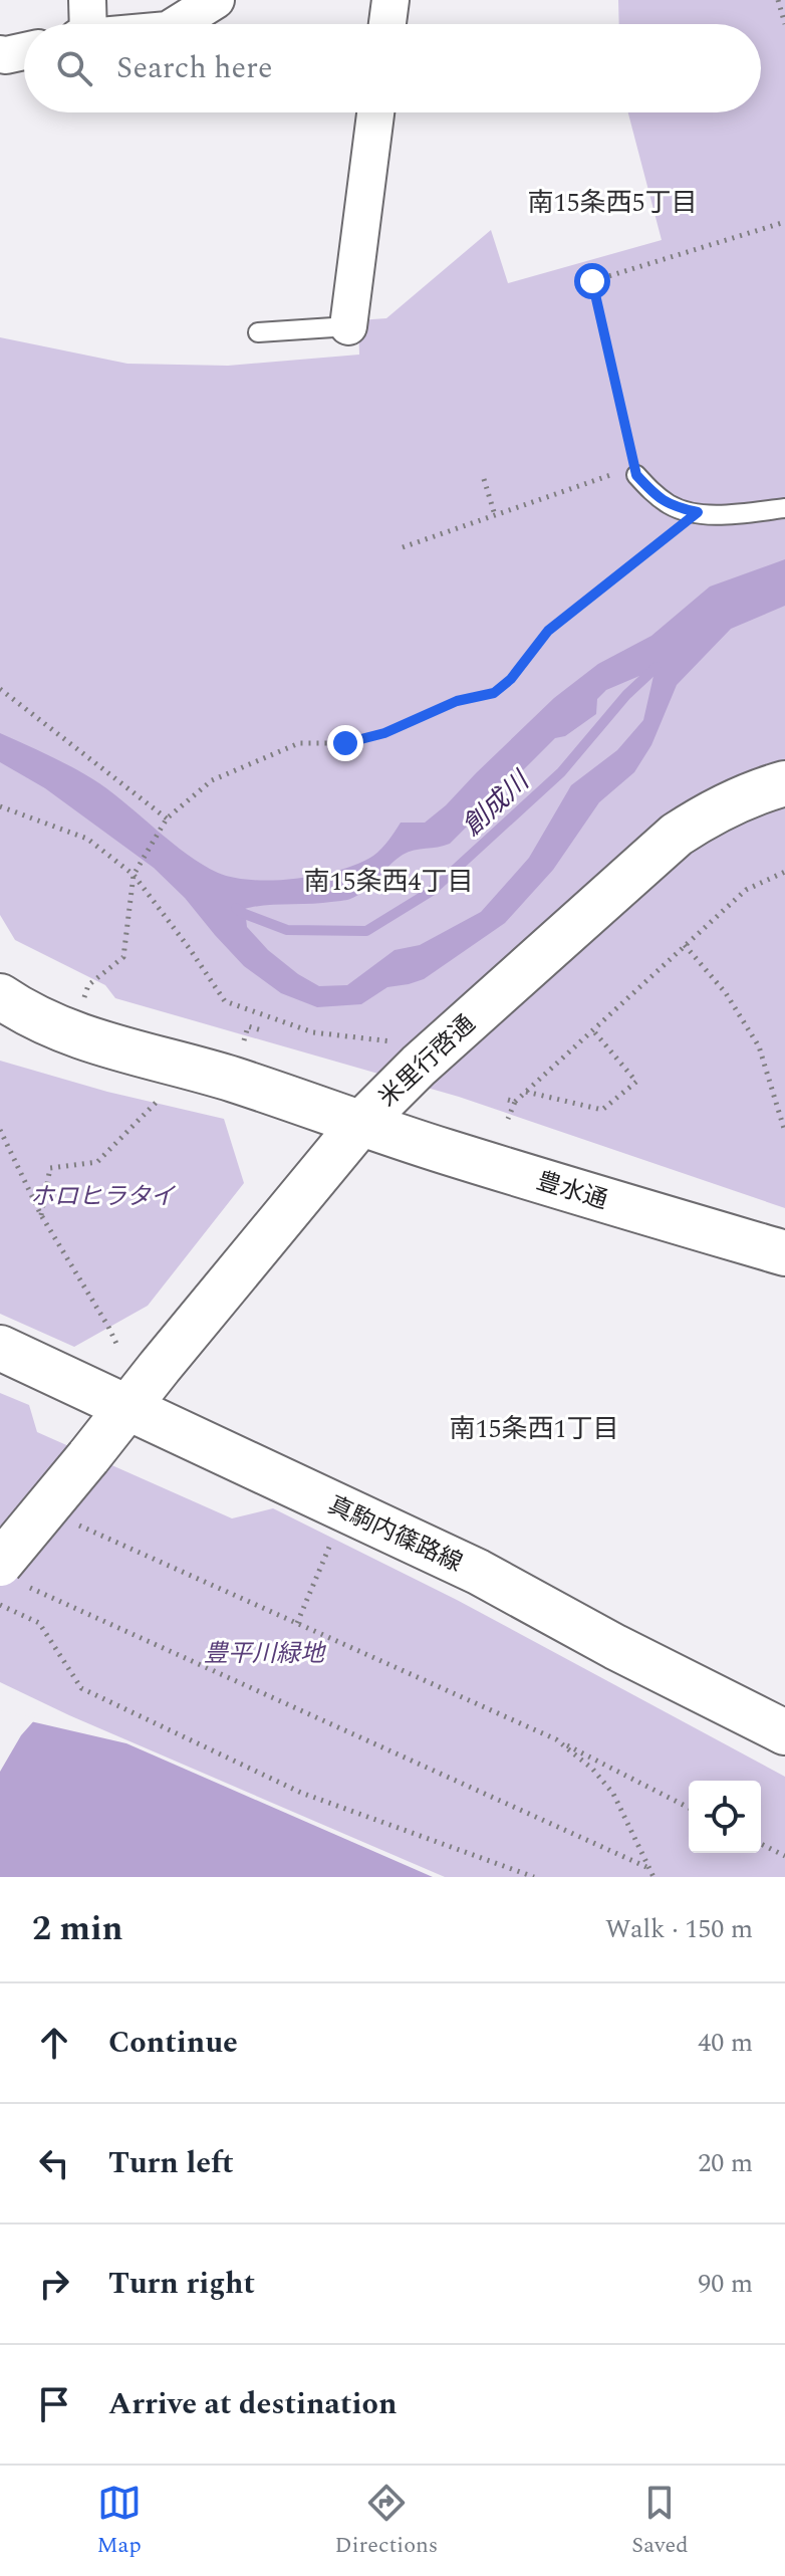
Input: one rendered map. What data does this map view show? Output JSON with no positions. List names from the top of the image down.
{
  "streets": {
    "street": ["米里行啓通", "豊水通", "真駒内篠路線"]
  },
  "crossings": [
    ["米里行啓通", "豊水通"],
    ["米里行啓通", "真駒内篠路線"]
  ],
  "districts": ["南15条西5丁目", "南15条西4丁目", "南15条西1丁目"],
  "water": ["創成川"],
  "parks": ["ホロヒラタイ", "豊平川緑地"],
  "page": {
    "search": "Search here",
    "heading": ["2 min", "Walk · 150 m"],
    "list": [
      ["Continue", "40 m"],
      ["Turn left", "20 m"],
      ["Turn right", "90 m"],
      "Arrive at destination"
    ],
    "nav": ["Map", "Directions", "Saved"]
  }
}
